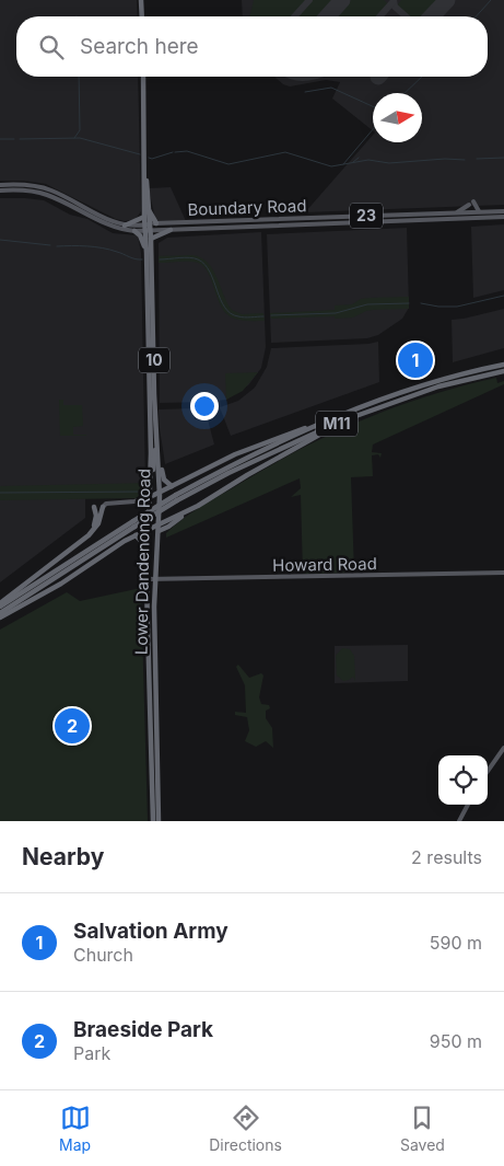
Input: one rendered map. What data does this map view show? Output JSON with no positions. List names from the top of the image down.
{
  "streets": {
    "highway": ["10", "M11", "Lower Dandenong Road"],
    "main road": ["Boundary Road", "23", "Howard Road"]
  },
  "crossings": [
    ["Boundary Road", "Lower Dandenong Road"],
    ["Lower Dandenong Road", "Howard Road"]
  ],
  "north": "right",
  "page": {
    "search": "Search here",
    "pins": ["1", "2"],
    "heading": ["Nearby", "2 results"],
    "list": [
      {
        "mark": "1",
        "name": "Salvation Army",
        "note": "Church",
        "value": "590 m"
      },
      {
        "mark": "2",
        "name": "Braeside Park",
        "note": "Park",
        "value": "950 m"
      }
    ],
    "nav": ["Map", "Directions", "Saved"]
  }
}
